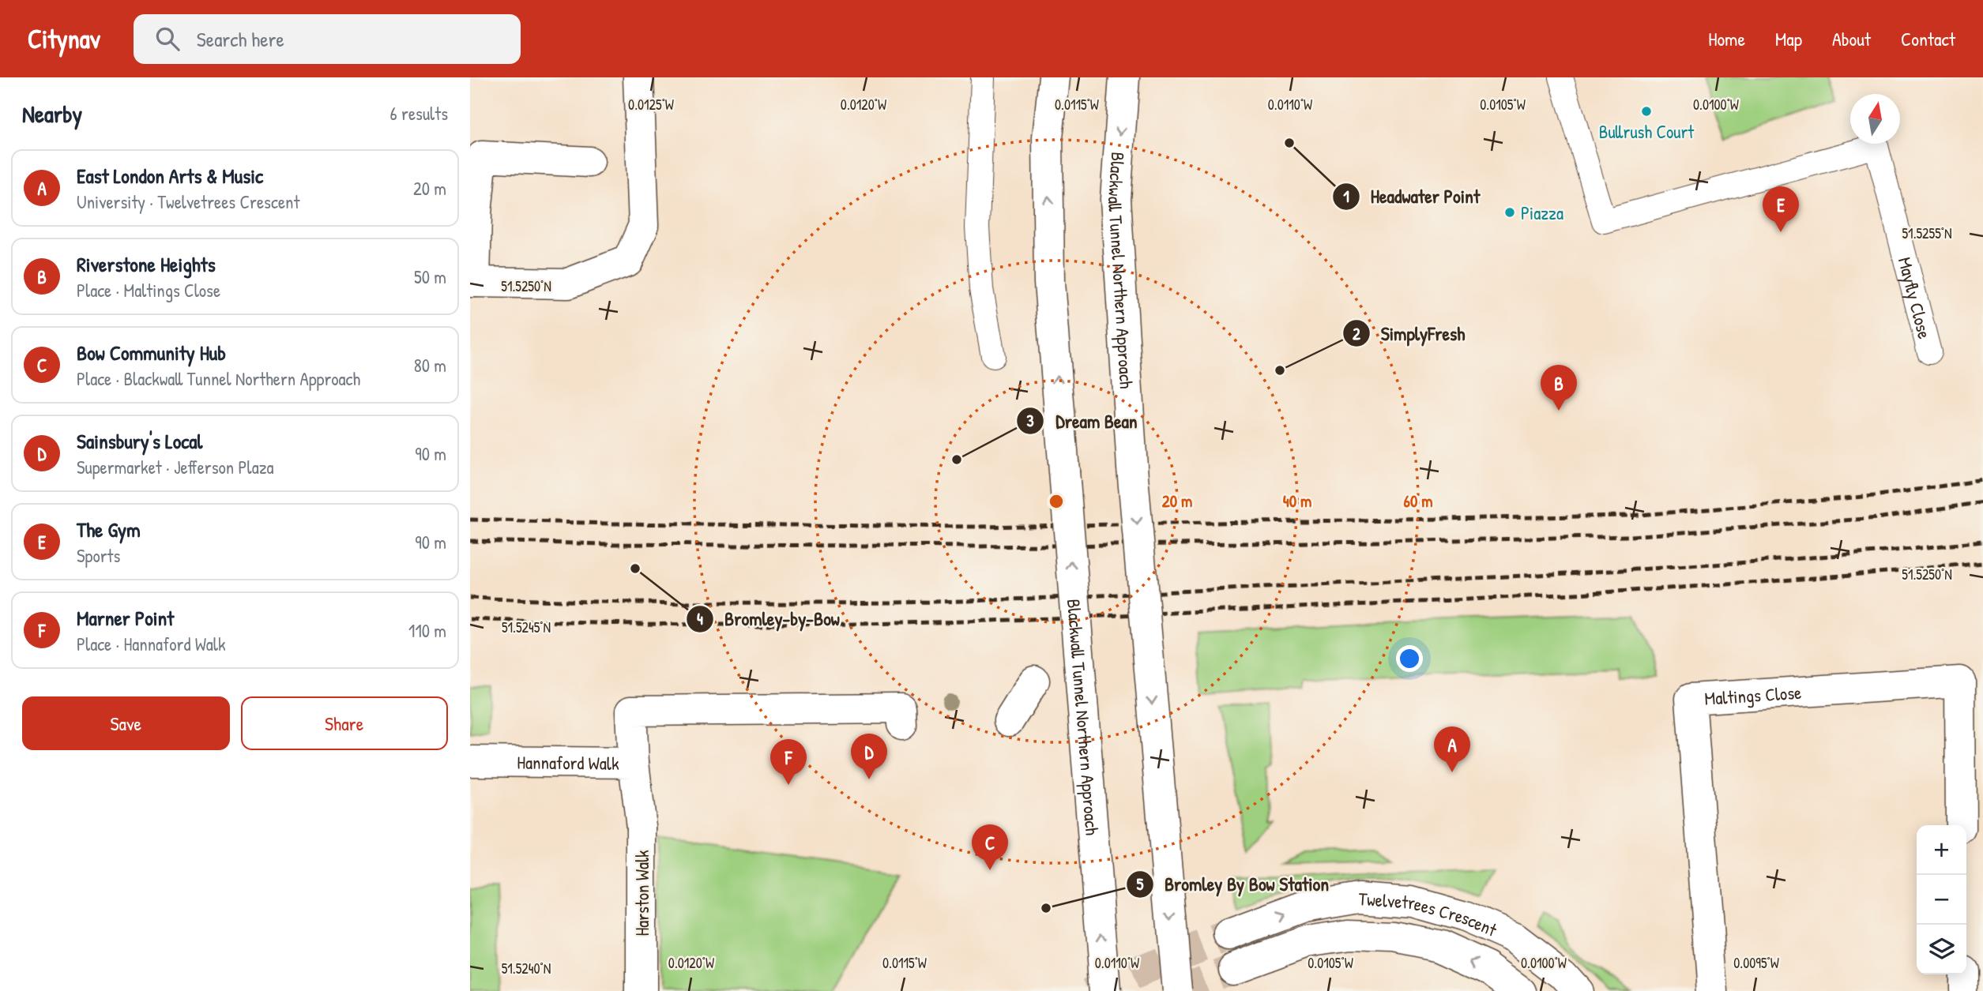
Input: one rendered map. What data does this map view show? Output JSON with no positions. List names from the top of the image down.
{
  "streets": {
    "main road": [
      "Blackwall Tunnel Northern Approach",
      "Maltings Close",
      "Hannaford Walk",
      "Harston Walk",
      "Twelvetrees Crescent"
    ],
    "lane": ["Mayfly Close"]
  },
  "crossings": [
    ["Hannaford Walk", "Harston Walk"]
  ],
  "places": [
    "Bullrush Court",
    "Headwater Point",
    "Piazza",
    "SimplyFresh",
    "Dream Bean",
    "Bromley-by-Bow",
    "Bromley By Bow Station"
  ],
  "north": "top",
  "page": {
    "header": "Citynav",
    "search": "Search here",
    "nav": [
      "Home",
      "Map",
      "About",
      "Contact"
    ],
    "heading": ["Nearby", "6 results"],
    "list": [
      {
        "mark": "A",
        "name": "East London Arts & Music",
        "note": "University · Twelvetrees Crescent",
        "value": "20 m"
      },
      {
        "mark": "B",
        "name": "Riverstone Heights",
        "note": "Place · Maltings Close",
        "value": "50 m"
      },
      {
        "mark": "C",
        "name": "Bow Community Hub",
        "note": "Place · Blackwall Tunnel Northern Approach",
        "value": "80 m"
      },
      {
        "mark": "D",
        "name": "Sainsbury's Local",
        "note": "Supermarket · Jefferson Plaza",
        "value": "90 m"
      },
      {
        "mark": "E",
        "name": "The Gym",
        "note": "Sports",
        "value": "90 m"
      },
      {
        "mark": "F",
        "name": "Marner Point",
        "note": "Place · Hannaford Walk",
        "value": "110 m"
      }
    ],
    "pins": [
      "E",
      "B",
      "A",
      "D",
      "F",
      "C"
    ],
    "buttons": ["Save", "Share"],
    "map_buttons": ["+", "−"]
  },
  "coordinates": [
    "0.0125°W",
    "0.0120°W",
    "0.0115°W",
    "0.0110°W",
    "0.0105°W",
    "0.0100°W",
    "51.5255°N",
    "51.5250°N",
    "51.5245°N",
    "0.0095°W",
    "51.5240°N"
  ],
  "rings": ["20 m", "40 m", "60 m"]
}
